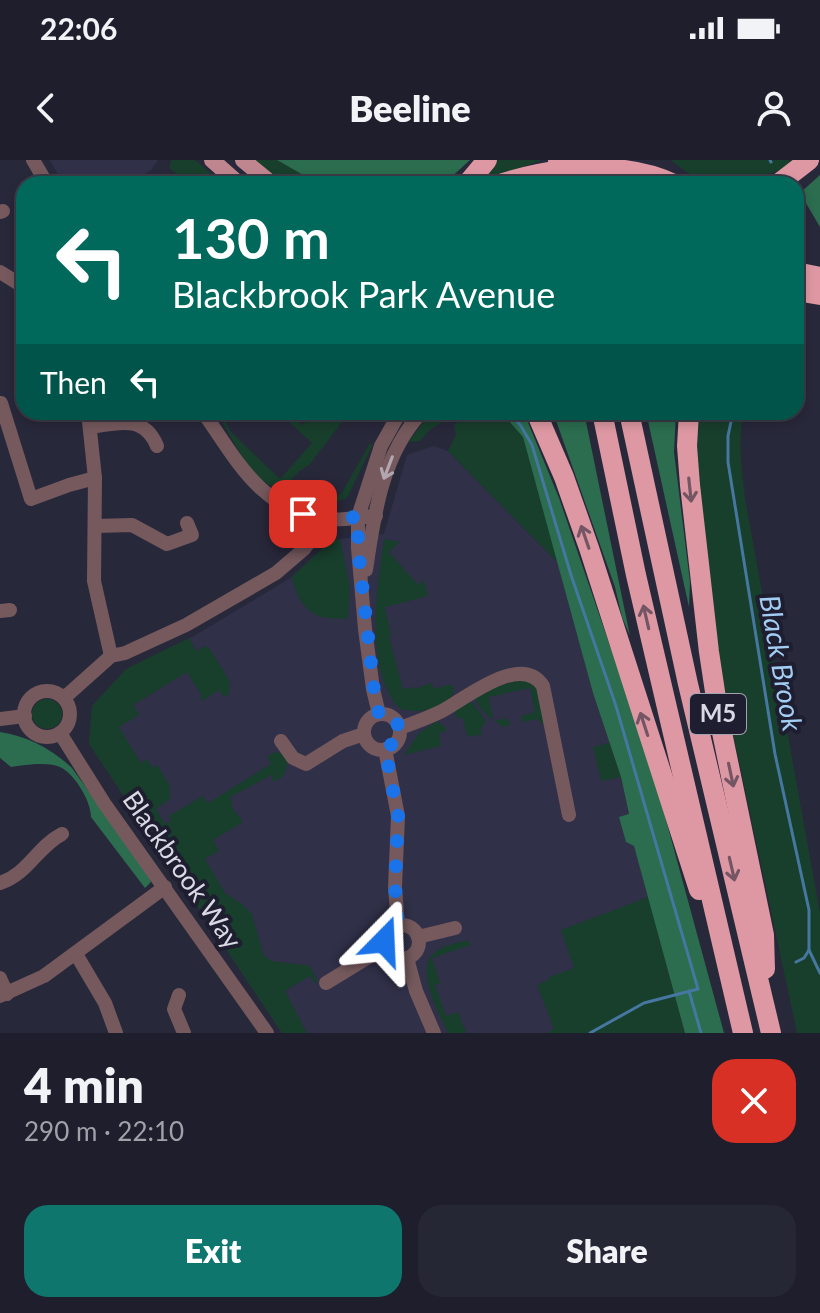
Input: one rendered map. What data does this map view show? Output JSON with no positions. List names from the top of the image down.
{
  "streets": {
    "highway": ["M5"],
    "street": ["Blackbrook Way"]
  },
  "water": ["Black Brook"],
  "page": {
    "status": "22:06",
    "header": "Beeline",
    "turn": ["130 m", "Blackbrook Park Avenue"],
    "then": "Then",
    "heading": ["4 min", "290 m · 22:10"],
    "buttons": ["Exit", "Share"]
  }
}
